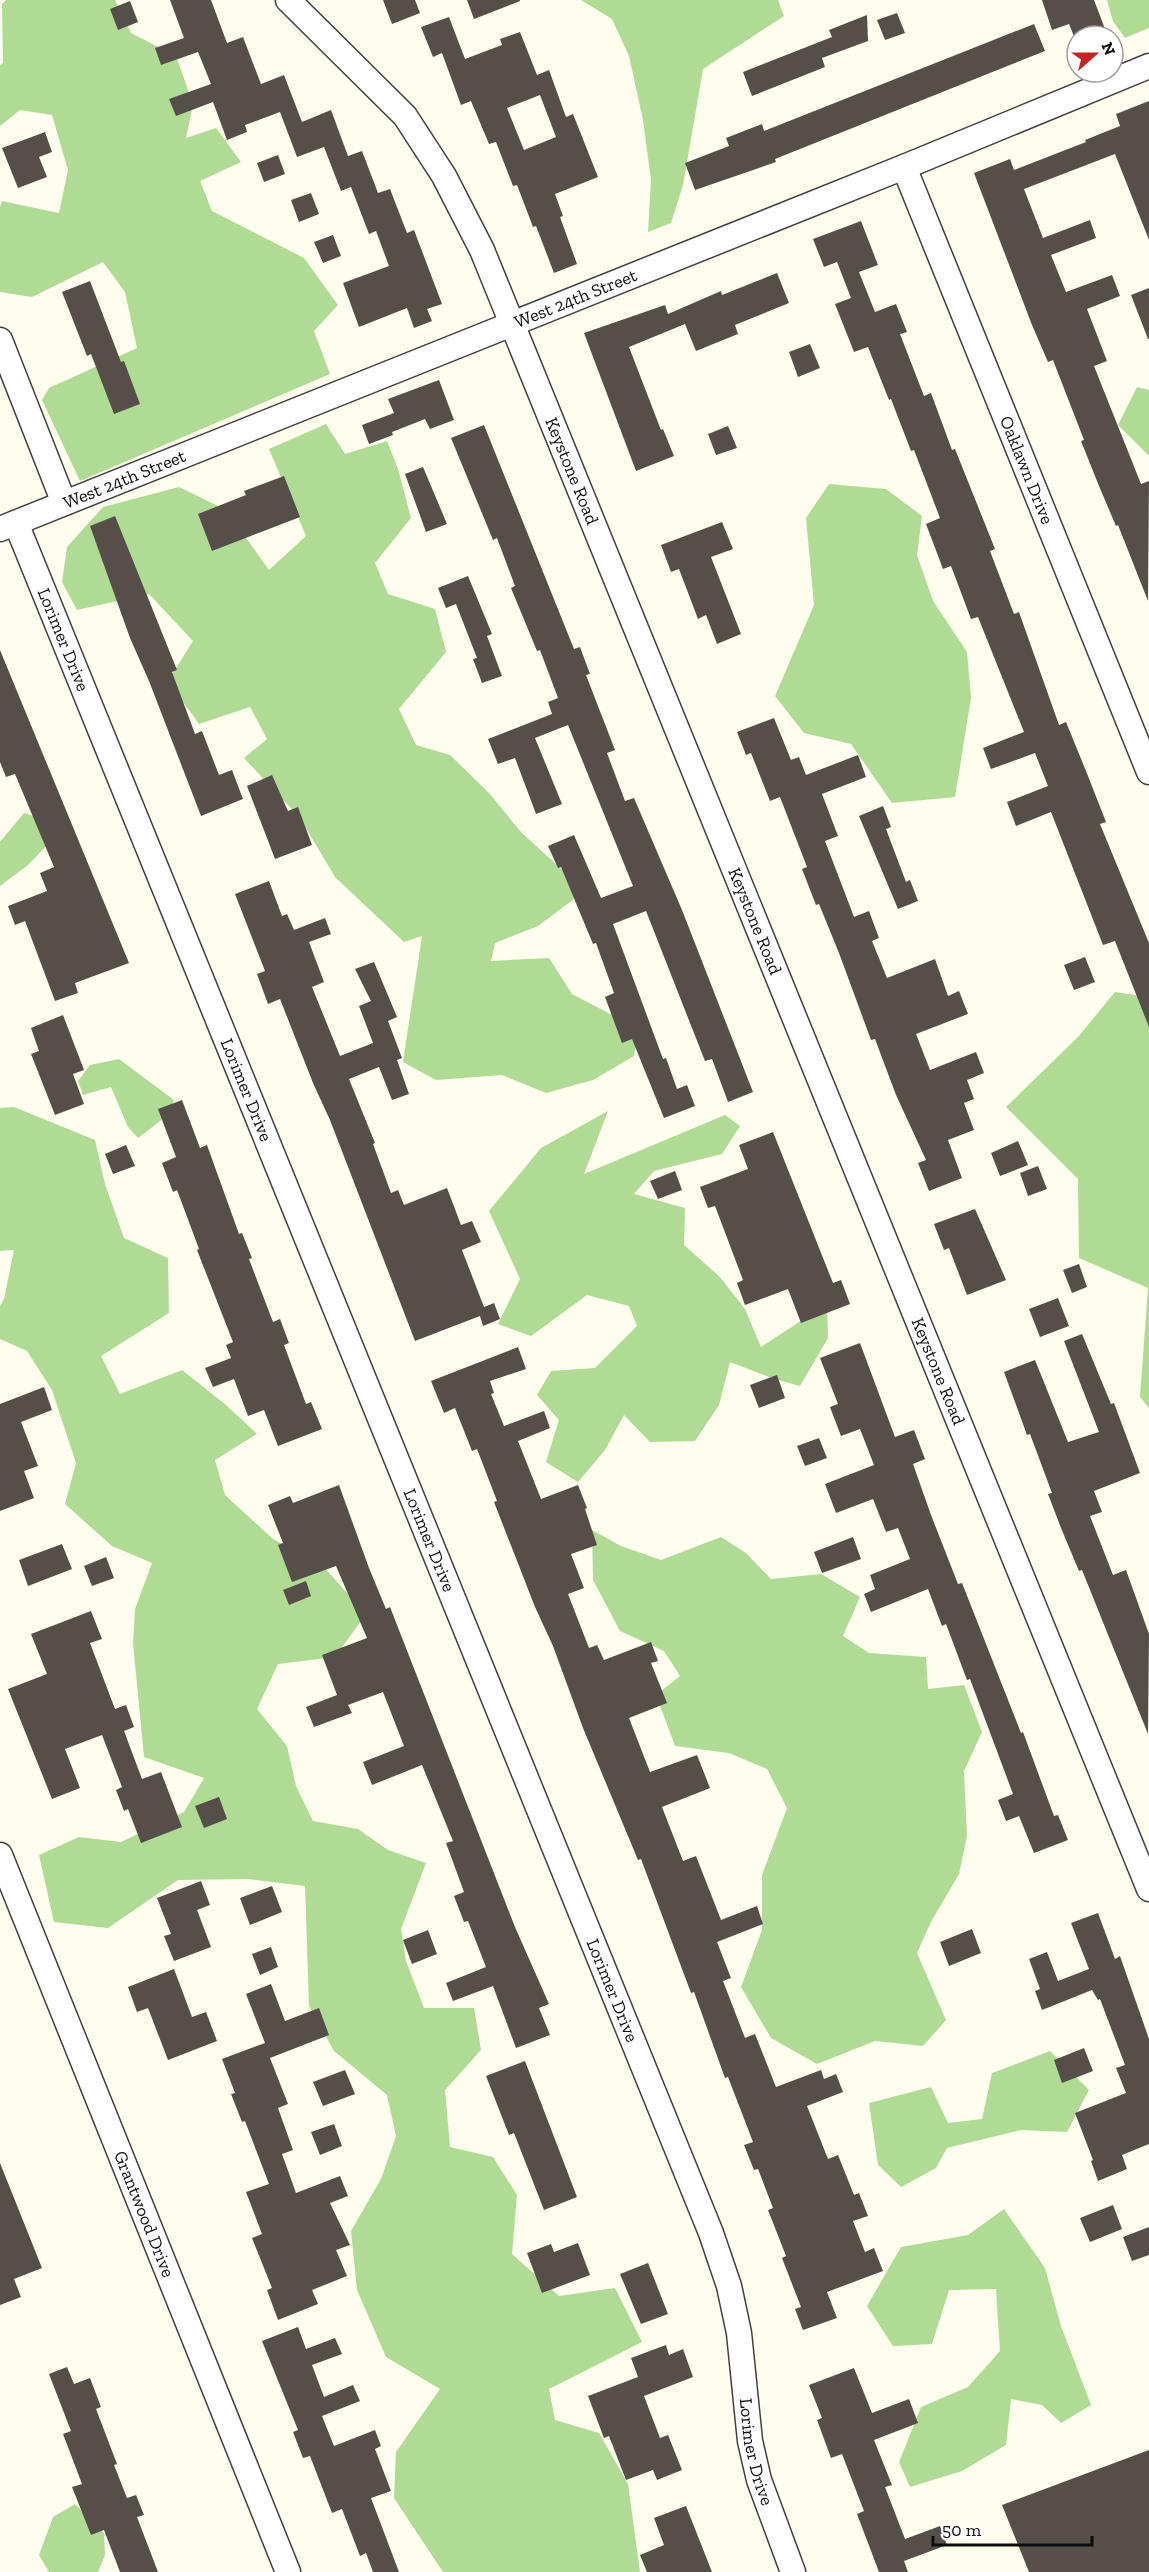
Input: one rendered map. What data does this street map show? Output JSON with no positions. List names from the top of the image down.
{
  "streets": {
    "street": [
      "West 24th Street",
      "Oaklawn Drive",
      "Keystone Road",
      "Lorimer Drive",
      "Grantwood Drive"
    ]
  },
  "crossings": [
    ["West 24th Street", "Oaklawn Drive"],
    ["West 24th Street", "Keystone Road"],
    ["West 24th Street", "Lorimer Drive"]
  ],
  "scale_bar": "50 m",
  "north": "right"
}
